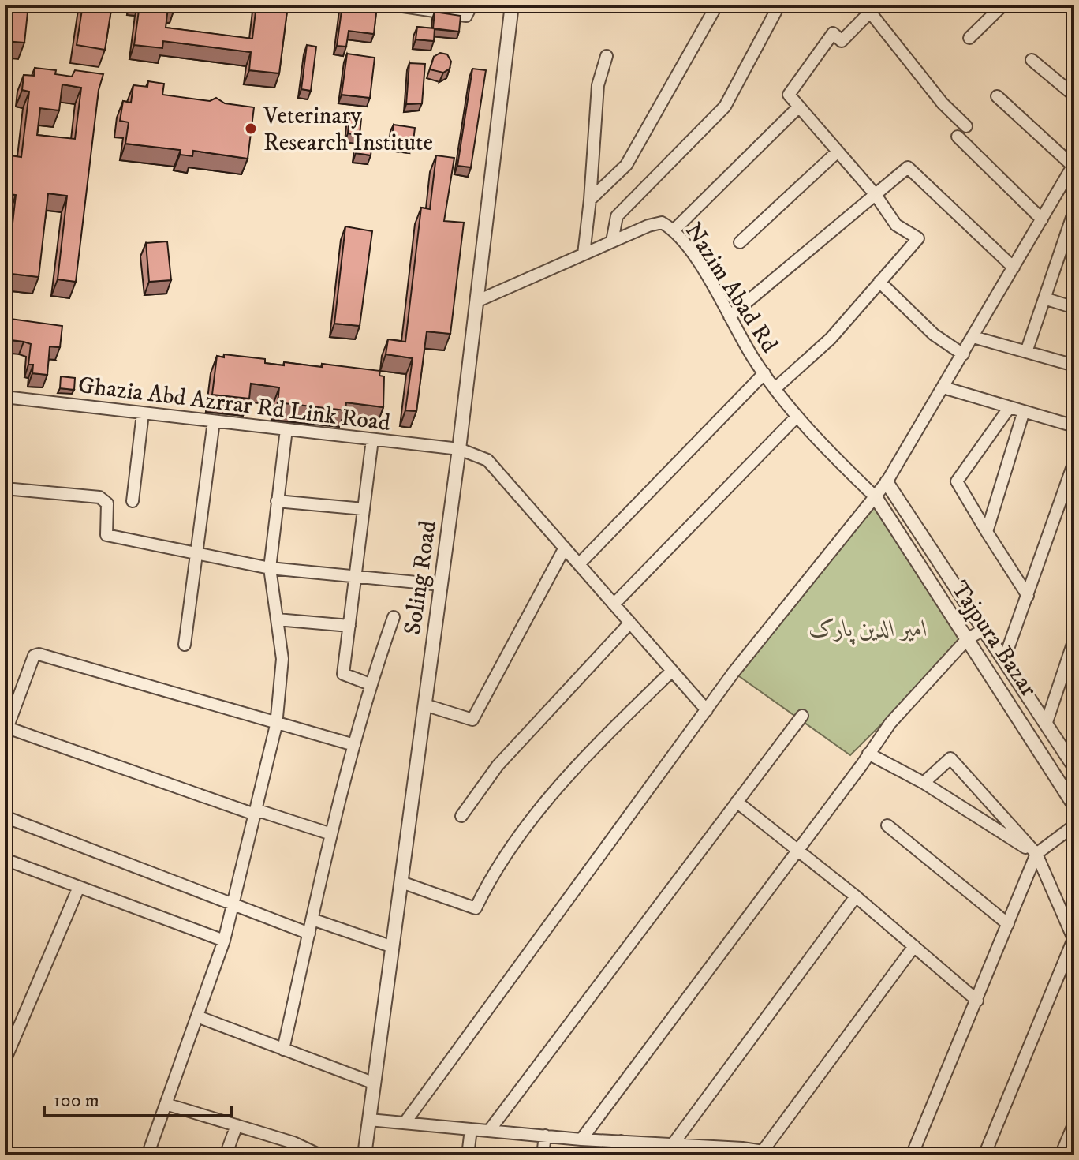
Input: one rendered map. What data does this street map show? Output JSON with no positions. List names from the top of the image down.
{
  "streets": {
    "street": [
      "Nazim Abad Rd",
      "Ghazia Abd Azrrar Rd Link Road",
      "Soling Road",
      "Tajpura Bazar"
    ]
  },
  "crossings": [
    ["Nazim Abad Rd", "Soling Road"],
    ["Nazim Abad Rd", "Tajpura Bazar"],
    ["Ghazia Abd Azrrar Rd Link Road", "Soling Road"]
  ],
  "parks": ["امیر الدین پارک"],
  "places": ["Veterinary Research Institute"],
  "scale_bar": "100 m"
}
